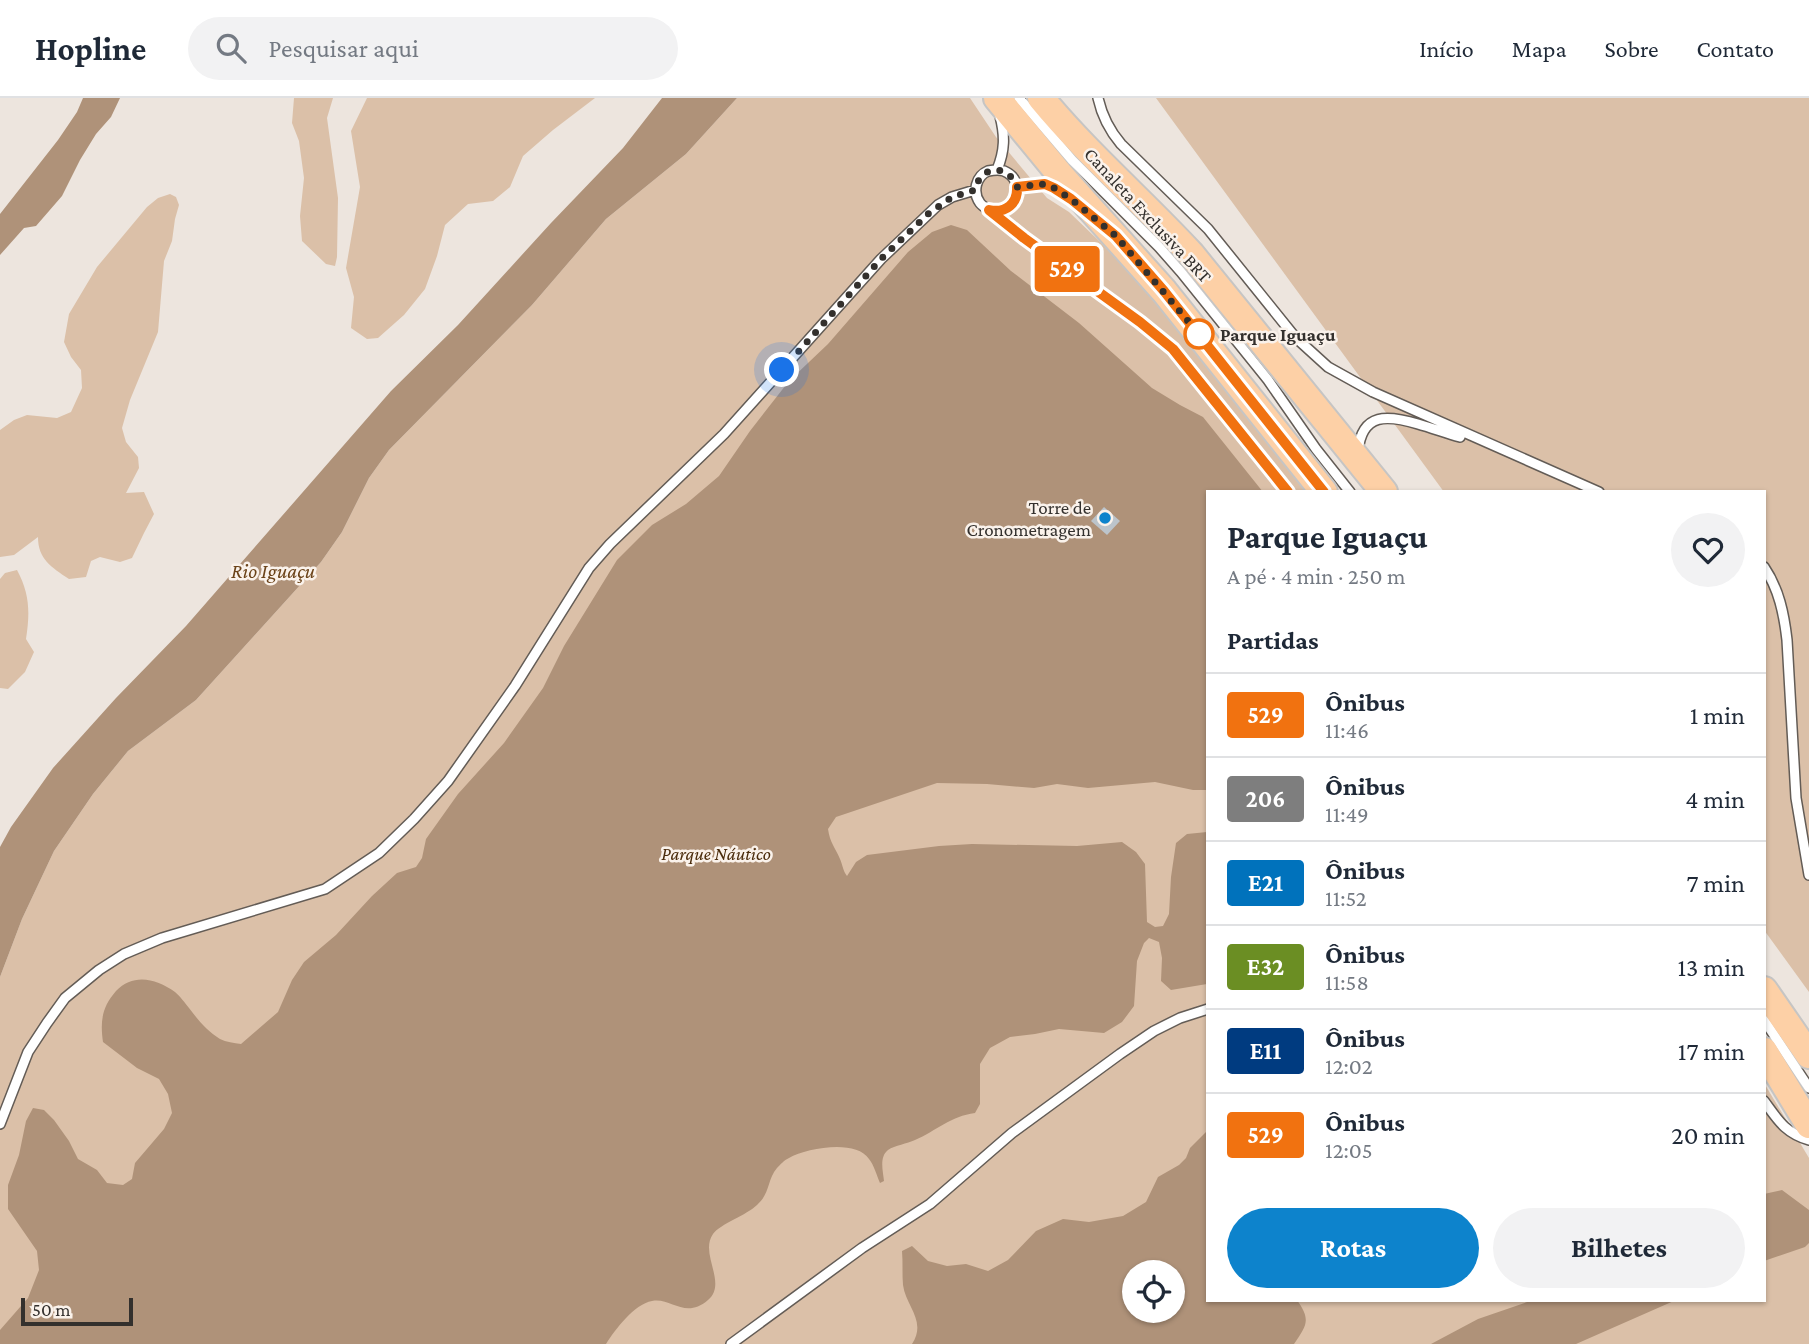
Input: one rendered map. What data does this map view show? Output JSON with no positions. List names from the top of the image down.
{
  "streets": {
    "lane": ["Canaleta Exclusiva BRT"]
  },
  "water": ["Rio Iguaçu"],
  "parks": ["Parque Náutico"],
  "places": ["Parque Iguaçu", "Torre de Cronometragem"],
  "lines": ["bus line 529"],
  "scale_bar": "50 m",
  "page": {
    "header": "Hopline",
    "search": "Pesquisar aqui",
    "nav": [
      "Início",
      "Mapa",
      "Sobre",
      "Contato"
    ],
    "on_map": "529",
    "heading": [
      ["Parque Iguaçu", "A pé · 4 min · 250 m"],
      "Partidas"
    ],
    "list": [
      {
        "mark": "529",
        "name": "Ônibus",
        "note": "11:46",
        "value": "1 min"
      },
      {
        "mark": "206",
        "name": "Ônibus",
        "note": "11:49",
        "value": "4 min"
      },
      {
        "mark": "E21",
        "name": "Ônibus",
        "note": "11:52",
        "value": "7 min"
      },
      {
        "mark": "E32",
        "name": "Ônibus",
        "note": "11:58",
        "value": "13 min"
      },
      {
        "mark": "E11",
        "name": "Ônibus",
        "note": "12:02",
        "value": "17 min"
      },
      {
        "mark": "529",
        "name": "Ônibus",
        "note": "12:05",
        "value": "20 min"
      }
    ],
    "buttons": ["Rotas", "Bilhetes"],
    "scale": "50 m"
  }
}
